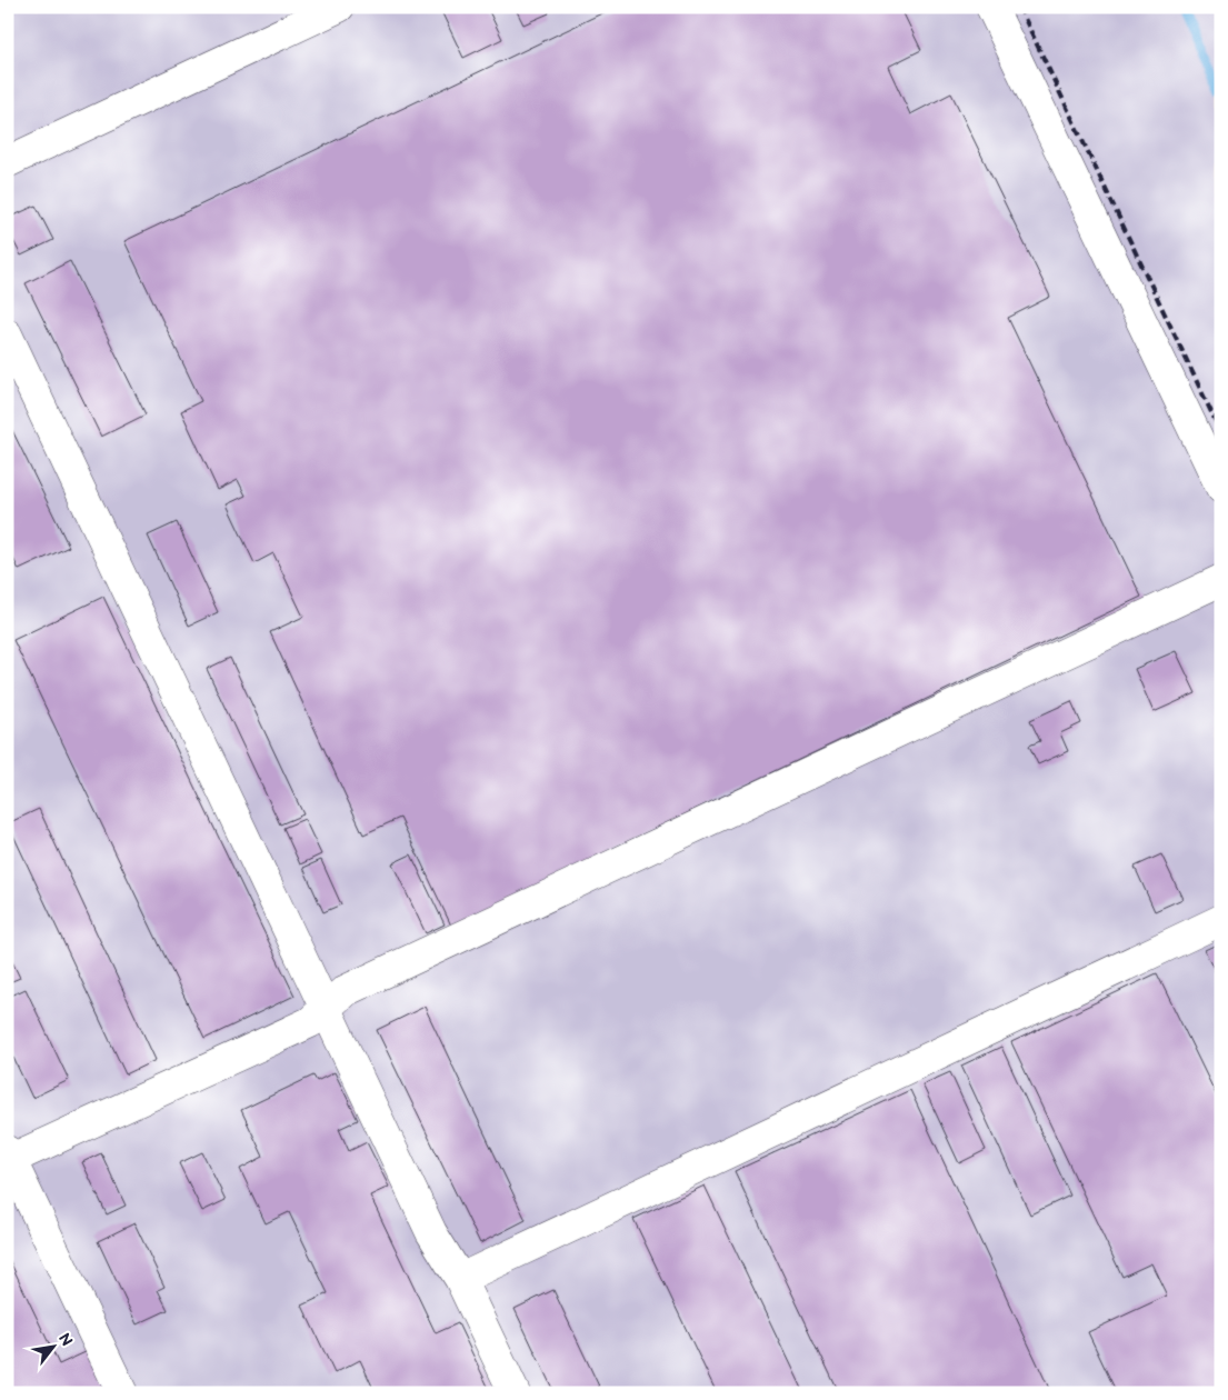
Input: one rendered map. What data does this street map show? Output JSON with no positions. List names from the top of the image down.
{
  "north": "top right"
}
